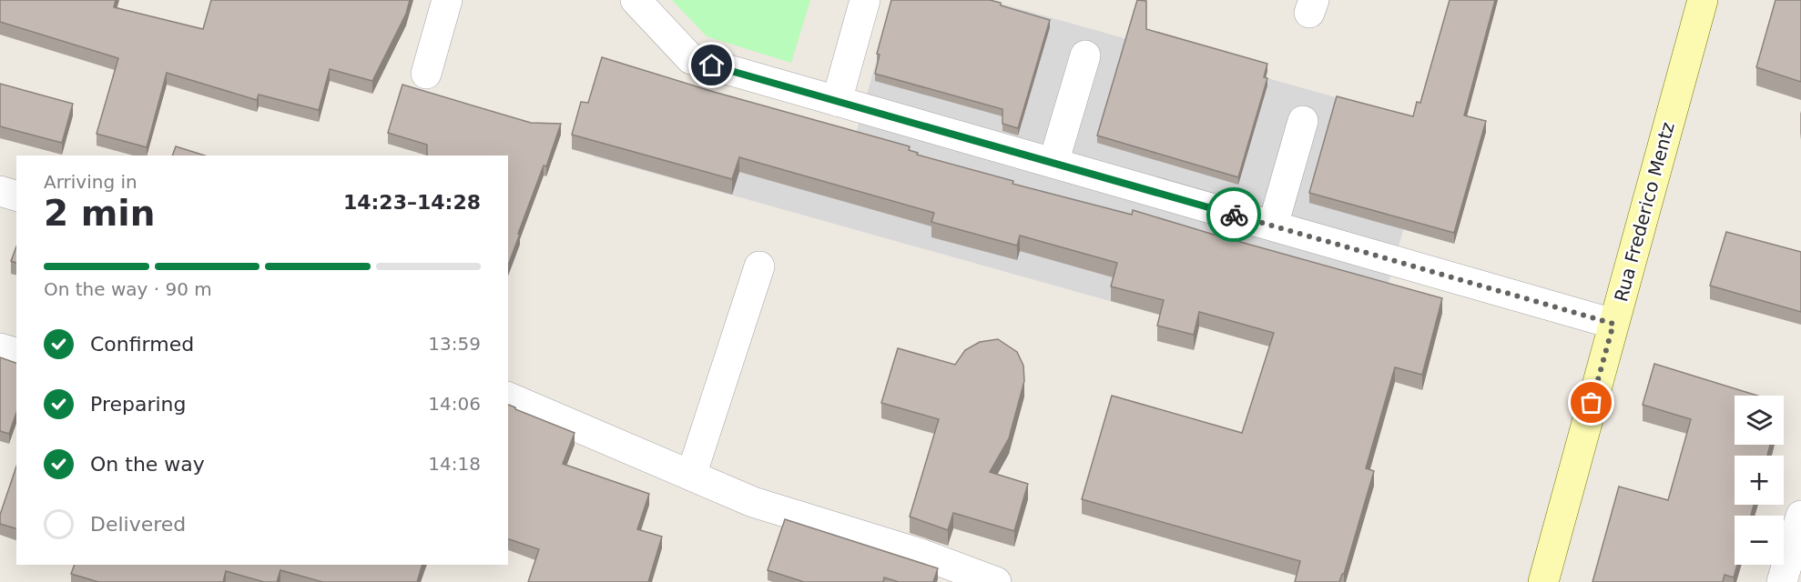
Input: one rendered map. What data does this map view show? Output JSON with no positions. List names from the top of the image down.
{
  "streets": {
    "street": ["Rua Frederico Mentz"]
  },
  "page": {
    "heading": ["2 min", "Arriving in", "14:23–14:28"],
    "bar": "On the way · 90 m",
    "list": [
      ["Confirmed", "13:59"],
      ["Preparing", "14:06"],
      ["On the way", "14:18"],
      "Delivered"
    ],
    "map_buttons": ["+", "−"]
  }
}
